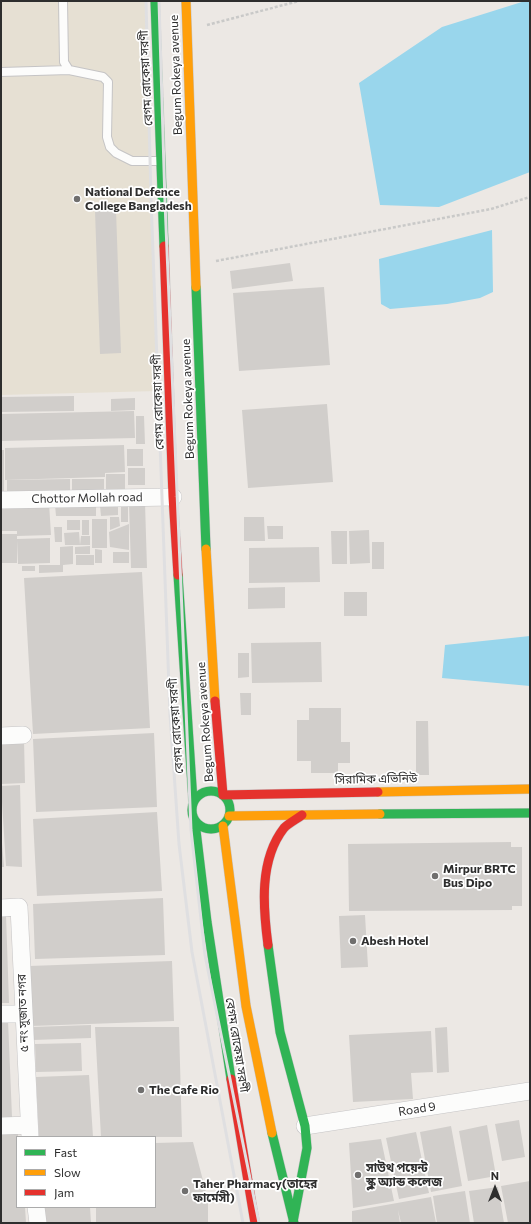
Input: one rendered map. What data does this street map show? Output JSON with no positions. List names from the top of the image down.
{
  "streets": {
    "main road": ["Begum Rokeya avenue", "বেগম রোকেয়া সরণী", "সিরামিক এভিনিউ"],
    "street": ["Chottor Mollah road", "৫ নং সুজাত নগর", "Road 9"]
  },
  "crossings": [
    ["Begum Rokeya avenue", "বেগম রোকেয়া সরণী"],
    ["Begum Rokeya avenue", "সিরামিক এভিনিউ"],
    ["বেগম রোকেয়া সরণী", "Chottor Mollah road"],
    ["বেগম রোকেয়া সরণী", "সিরামিক এভিনিউ"]
  ],
  "places": [
    "National Defence College Bangladesh",
    "Mirpur BRTC Bus Dipo",
    "Abesh Hotel",
    "The Cafe Rio",
    "সাউথ পয়েন্ট স্কুল অ্যান্ড কলেজ",
    "Taher Pharmacy(তাহের ফার্মেসী)"
  ],
  "legend": ["Fast", "Slow", "Jam"],
  "north": "top"
}
